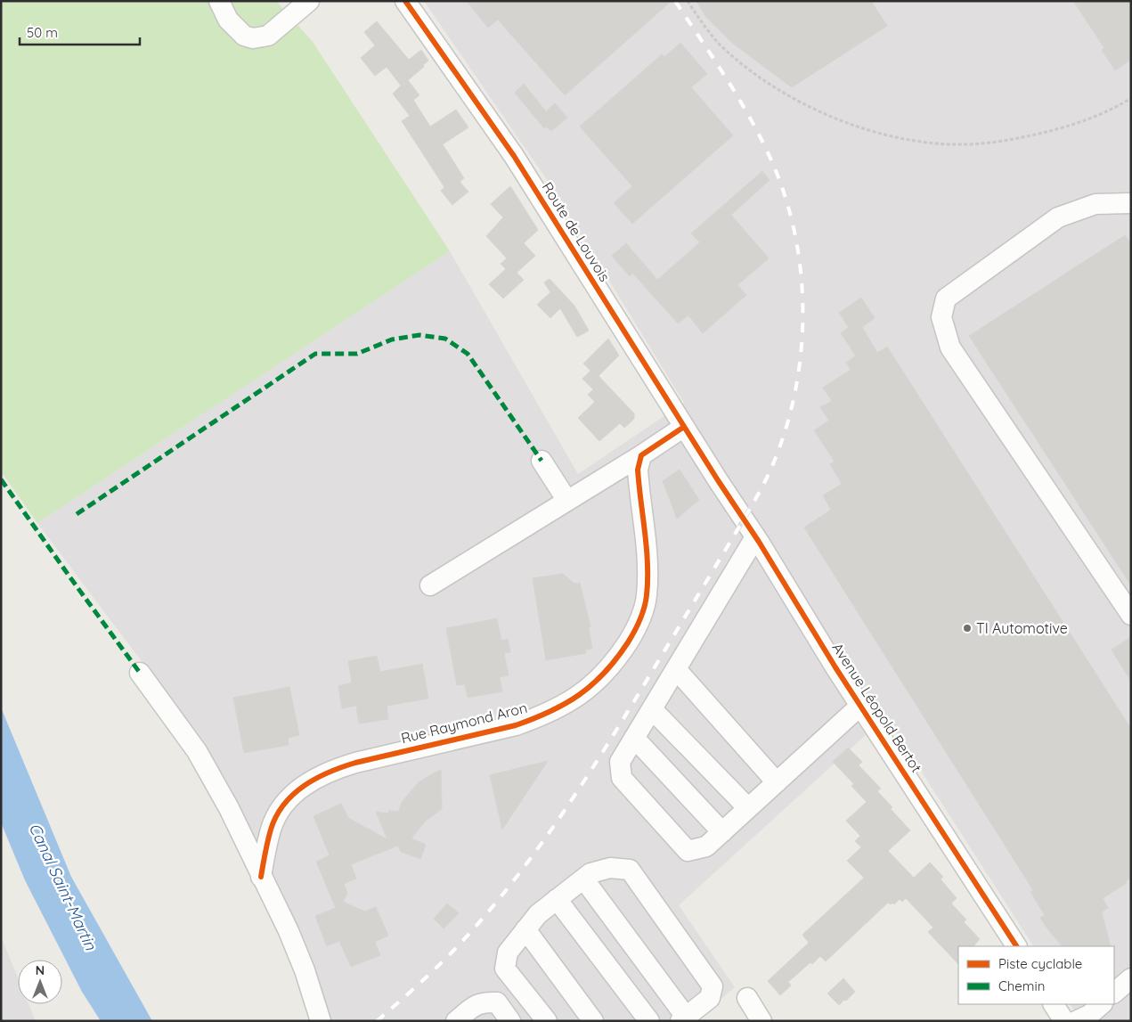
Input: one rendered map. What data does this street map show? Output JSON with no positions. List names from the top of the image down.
{
  "streets": {
    "street": ["Route de Louvois", "Avenue Léopold Bertot", "Rue Raymond Aron"]
  },
  "crossings": [
    ["Route de Louvois", "Avenue Léopold Bertot"]
  ],
  "water": ["Canal Saint-Martin"],
  "places": ["TI Automotive"],
  "legend": ["Piste cyclable", "Chemin"],
  "scale_bar": "50 m",
  "north": "top"
}
